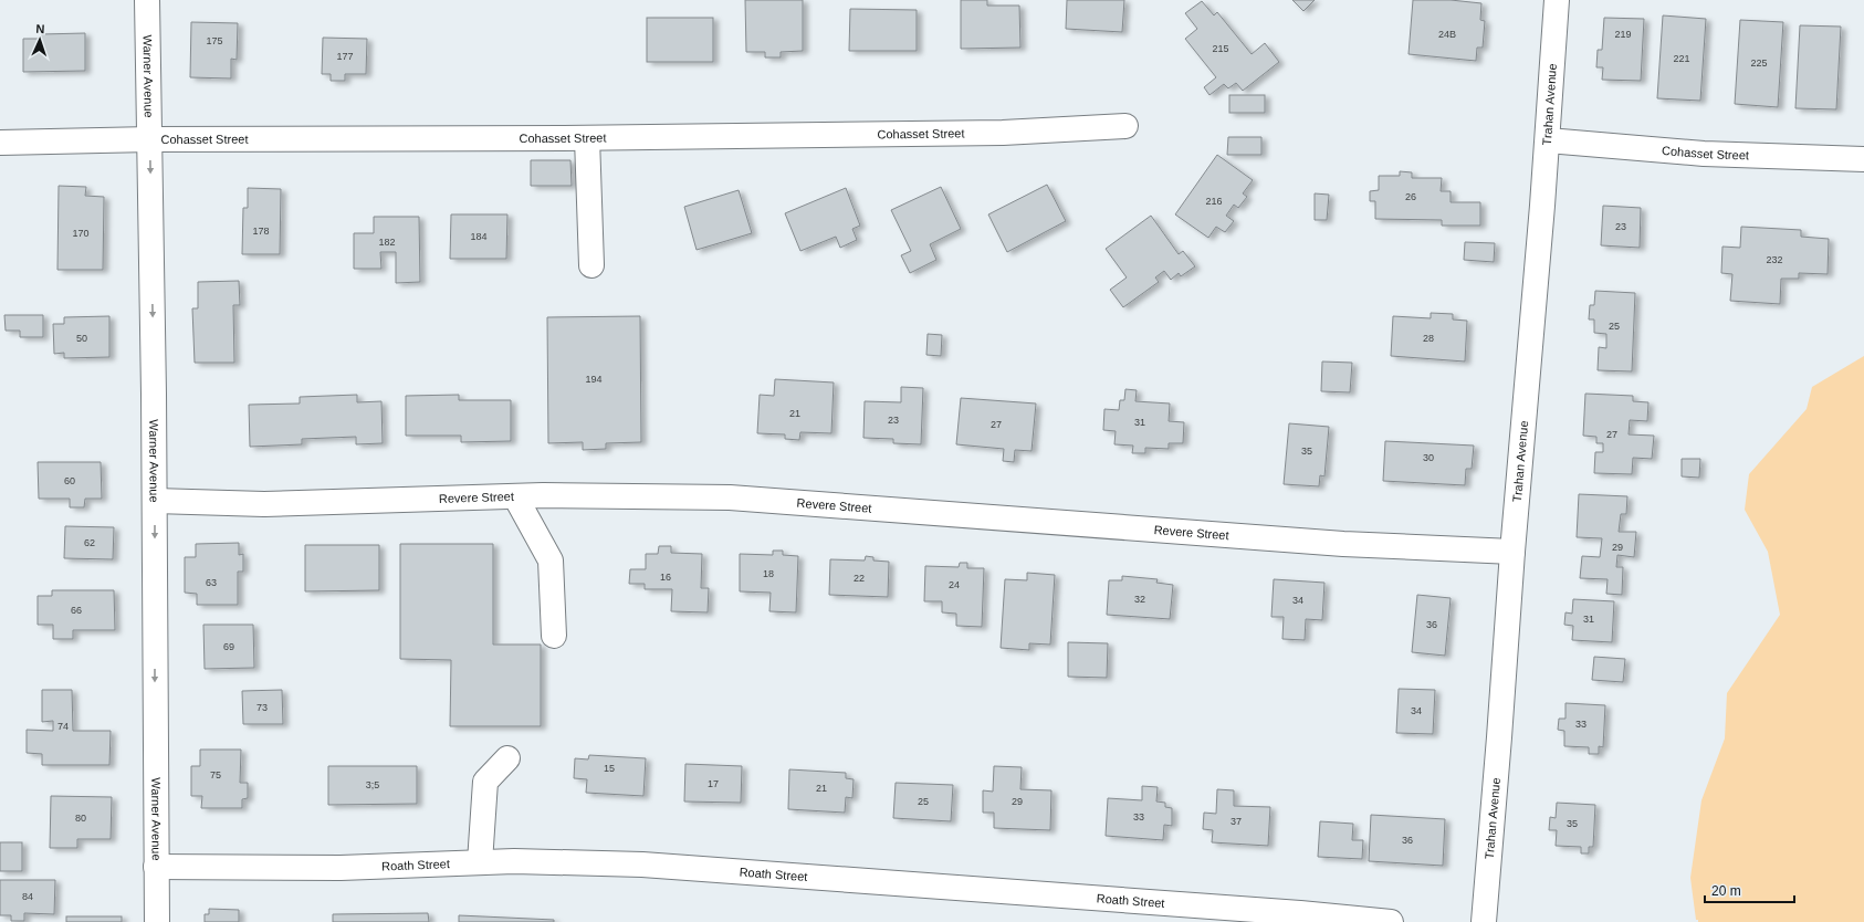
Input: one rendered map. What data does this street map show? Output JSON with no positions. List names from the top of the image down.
{
  "streets": {
    "street": [
      "Warner Avenue",
      "Trahan Avenue",
      "Cohasset Street",
      "Revere Street",
      "Roath Street"
    ]
  },
  "crossings": [
    ["Warner Avenue", "Cohasset Street"],
    ["Warner Avenue", "Revere Street"],
    ["Warner Avenue", "Roath Street"],
    ["Trahan Avenue", "Cohasset Street"],
    ["Trahan Avenue", "Revere Street"]
  ],
  "one_way": ["Warner Avenue"],
  "house_numbers": [
    "24B",
    "219",
    "175",
    "215",
    "177",
    "221",
    "225",
    "26",
    "216",
    "23",
    "178",
    "170",
    "184",
    "182",
    "232",
    "25",
    "50",
    "28",
    "194",
    "21",
    "23",
    "31",
    "27",
    "27",
    "35",
    "30",
    "60",
    "62",
    "29",
    "18",
    "16",
    "22",
    "63",
    "24",
    "32",
    "34",
    "66",
    "31",
    "36",
    "69",
    "73",
    "34",
    "33",
    "74",
    "15",
    "75",
    "17",
    "3;5",
    "21",
    "25",
    "29",
    "33",
    "80",
    "37",
    "35",
    "36",
    "84"
  ],
  "scale_bar": "20 m",
  "north": "top"
}
